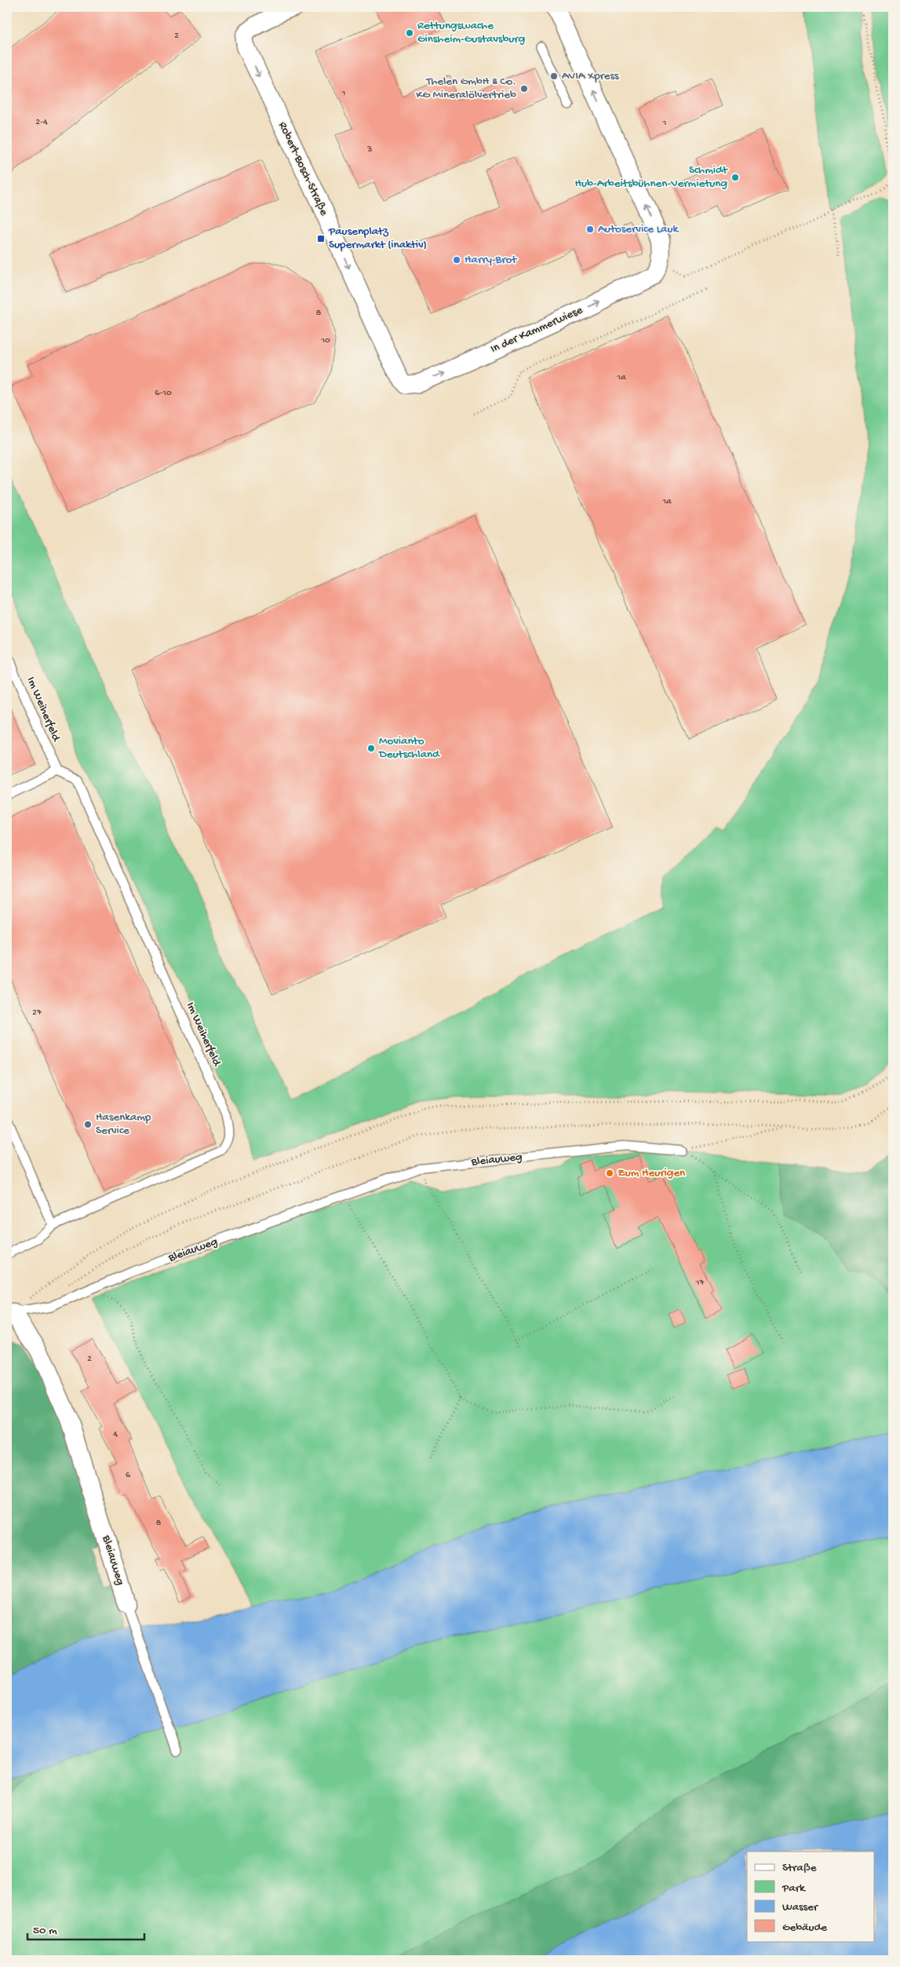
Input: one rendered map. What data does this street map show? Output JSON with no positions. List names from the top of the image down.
{
  "streets": {
    "street": ["Robert-Bosch-Straße", "In der Kammerwiese", "Bleiauweg"],
    "lane": ["Im Weiherfeld"]
  },
  "crossings": [
    ["Robert-Bosch-Straße", "In der Kammerwiese"]
  ],
  "one_way": ["Robert-Bosch-Straße", "In der Kammerwiese"],
  "places": {
    "other": [
      "Rettungswache Ginsheim-Gustavsburg",
      "AVIA Xpress",
      "Thelen GmbH & Co. KG Mineralölvertrieb",
      "Schmidt Hub-Arbeitsbühnen-Vermietung",
      "Autoservice Lauk",
      "Harry-Brot",
      "Movianto Deutschland",
      "Hasenkamp Service",
      "Zum Heurigen"
    ],
    "transit": ["Pausenplatz Supermarkt (inaktiv)"]
  },
  "house_numbers": [
    "2",
    "1",
    "2-4",
    "1",
    "3",
    "8",
    "10",
    "1a",
    "6-10",
    "1a",
    "27",
    "17",
    "2",
    "4",
    "6",
    "8"
  ],
  "legend": [
    "Straße",
    "Park",
    "Wasser",
    "Gebäude"
  ],
  "scale_bar": "50 m"
}
